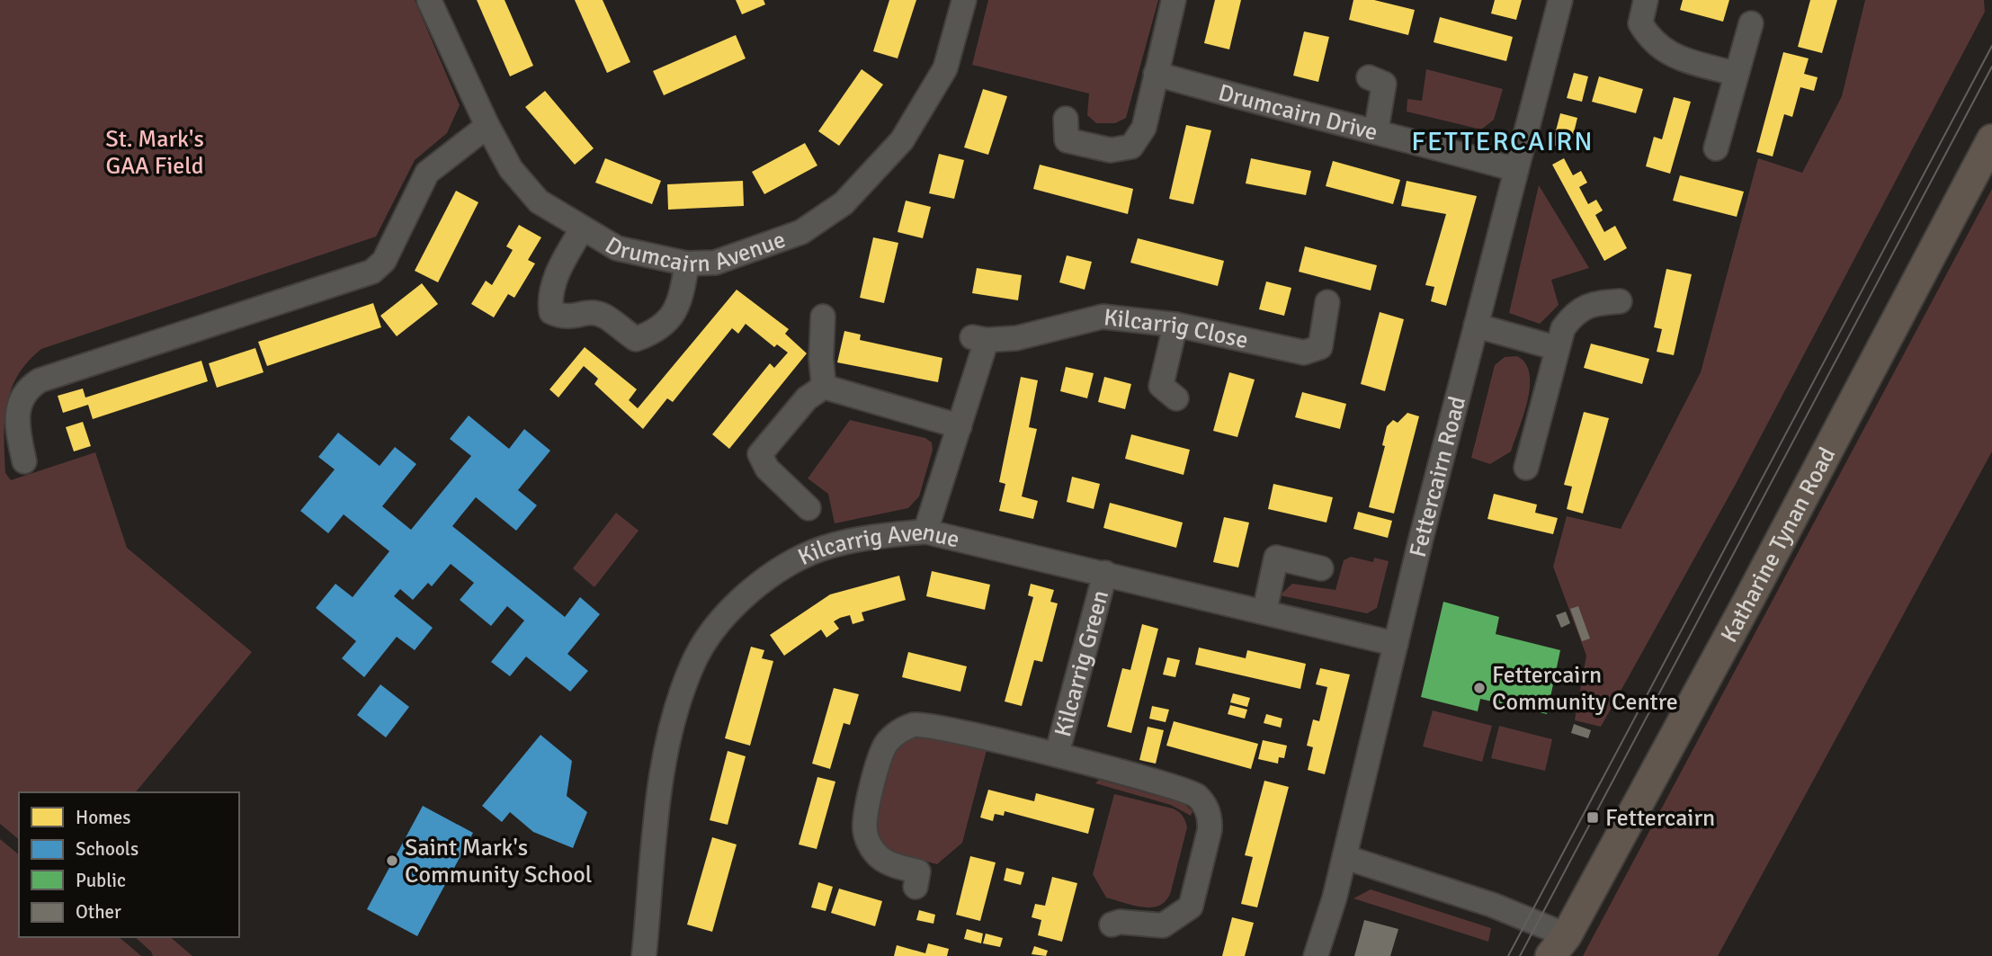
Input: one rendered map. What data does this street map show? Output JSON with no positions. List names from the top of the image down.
{
  "streets": {
    "main road": ["Katharine Tynan Road"],
    "street": [
      "Drumcairn Drive",
      "Drumcairn Avenue",
      "Kilcarrig Close",
      "Fettercairn Road",
      "Kilcarrig Avenue",
      "Kilcarrig Green"
    ]
  },
  "crossings": [
    ["Drumcairn Drive", "Fettercairn Road"],
    ["Kilcarrig Close", "Kilcarrig Avenue"],
    ["Fettercairn Road", "Kilcarrig Avenue"],
    ["Kilcarrig Avenue", "Kilcarrig Green"]
  ],
  "districts": ["FETTERCAIRN"],
  "parks": ["St. Mark's GAA Field"],
  "places": {
    "other": ["Fettercairn Community Centre", "Saint Mark's Community School"],
    "transit": ["Fettercairn"]
  },
  "legend": [
    "Homes",
    "Schools",
    "Public",
    "Other"
  ]
}
